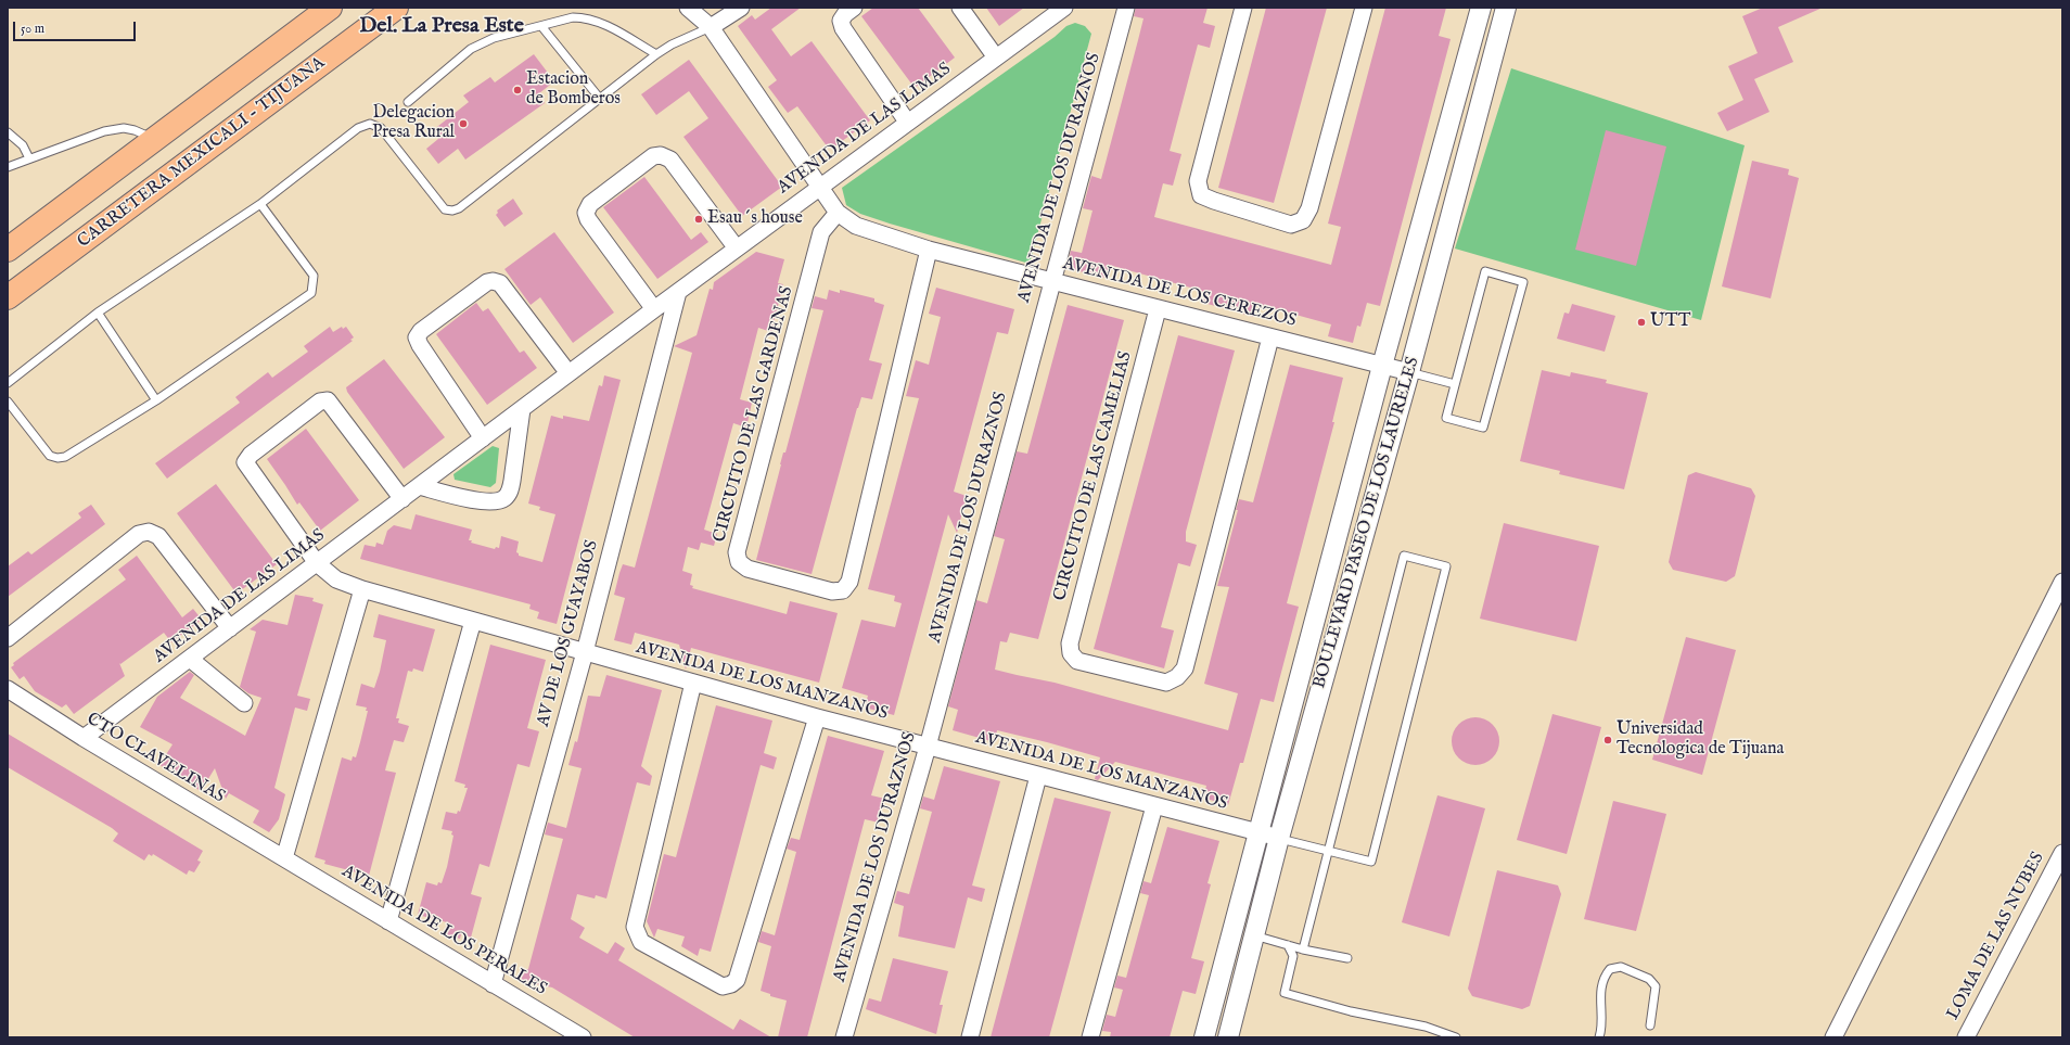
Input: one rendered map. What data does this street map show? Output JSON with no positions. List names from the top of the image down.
{
  "streets": {
    "main road": ["CARRETERA MEXICALI - TIJUANA"],
    "street": [
      "AVENIDA DE LAS LIMAS",
      "AVENIDA DE LOS DURAZNOS",
      "AVENIDA DE LOS CEREZOS",
      "CIRCUITO DE LAS GARDENAS",
      "CIRCUITO DE LAS CAMELIAS",
      "BOULEVARD PASEO DE LOS LAURELES",
      "AV DE LOS GUAYABOS",
      "AVENIDA DE LOS MANZANOS",
      "CTO CLAVELINAS",
      "AVENIDA DE LOS PERALES",
      "LOMA DE LAS NUBES"
    ]
  },
  "crossings": [
    ["AVENIDA DE LAS LIMAS", "AVENIDA DE LOS CEREZOS"],
    ["AVENIDA DE LAS LIMAS", "AV DE LOS GUAYABOS"],
    ["AVENIDA DE LAS LIMAS", "AVENIDA DE LOS MANZANOS"],
    ["AVENIDA DE LAS LIMAS", "CTO CLAVELINAS"],
    ["AVENIDA DE LOS DURAZNOS", "AVENIDA DE LOS CEREZOS"],
    ["AVENIDA DE LOS DURAZNOS", "AVENIDA DE LOS MANZANOS"],
    ["AVENIDA DE LOS CEREZOS", "CIRCUITO DE LAS GARDENAS"],
    ["AVENIDA DE LOS CEREZOS", "CIRCUITO DE LAS CAMELIAS"],
    ["AVENIDA DE LOS CEREZOS", "BOULEVARD PASEO DE LOS LAURELES"],
    ["BOULEVARD PASEO DE LOS LAURELES", "AVENIDA DE LOS MANZANOS"],
    ["AV DE LOS GUAYABOS", "AVENIDA DE LOS MANZANOS"],
    ["AV DE LOS GUAYABOS", "AVENIDA DE LOS PERALES"],
    ["CTO CLAVELINAS", "AVENIDA DE LOS PERALES"]
  ],
  "districts": ["Del. La Presa Este"],
  "places": [
    "Estacion de Bomberos",
    "Delegacion Presa Rural",
    "Esau´s house",
    "UTT",
    "Universidad Tecnologica de Tijuana"
  ],
  "scale_bar": "50 m"
}
